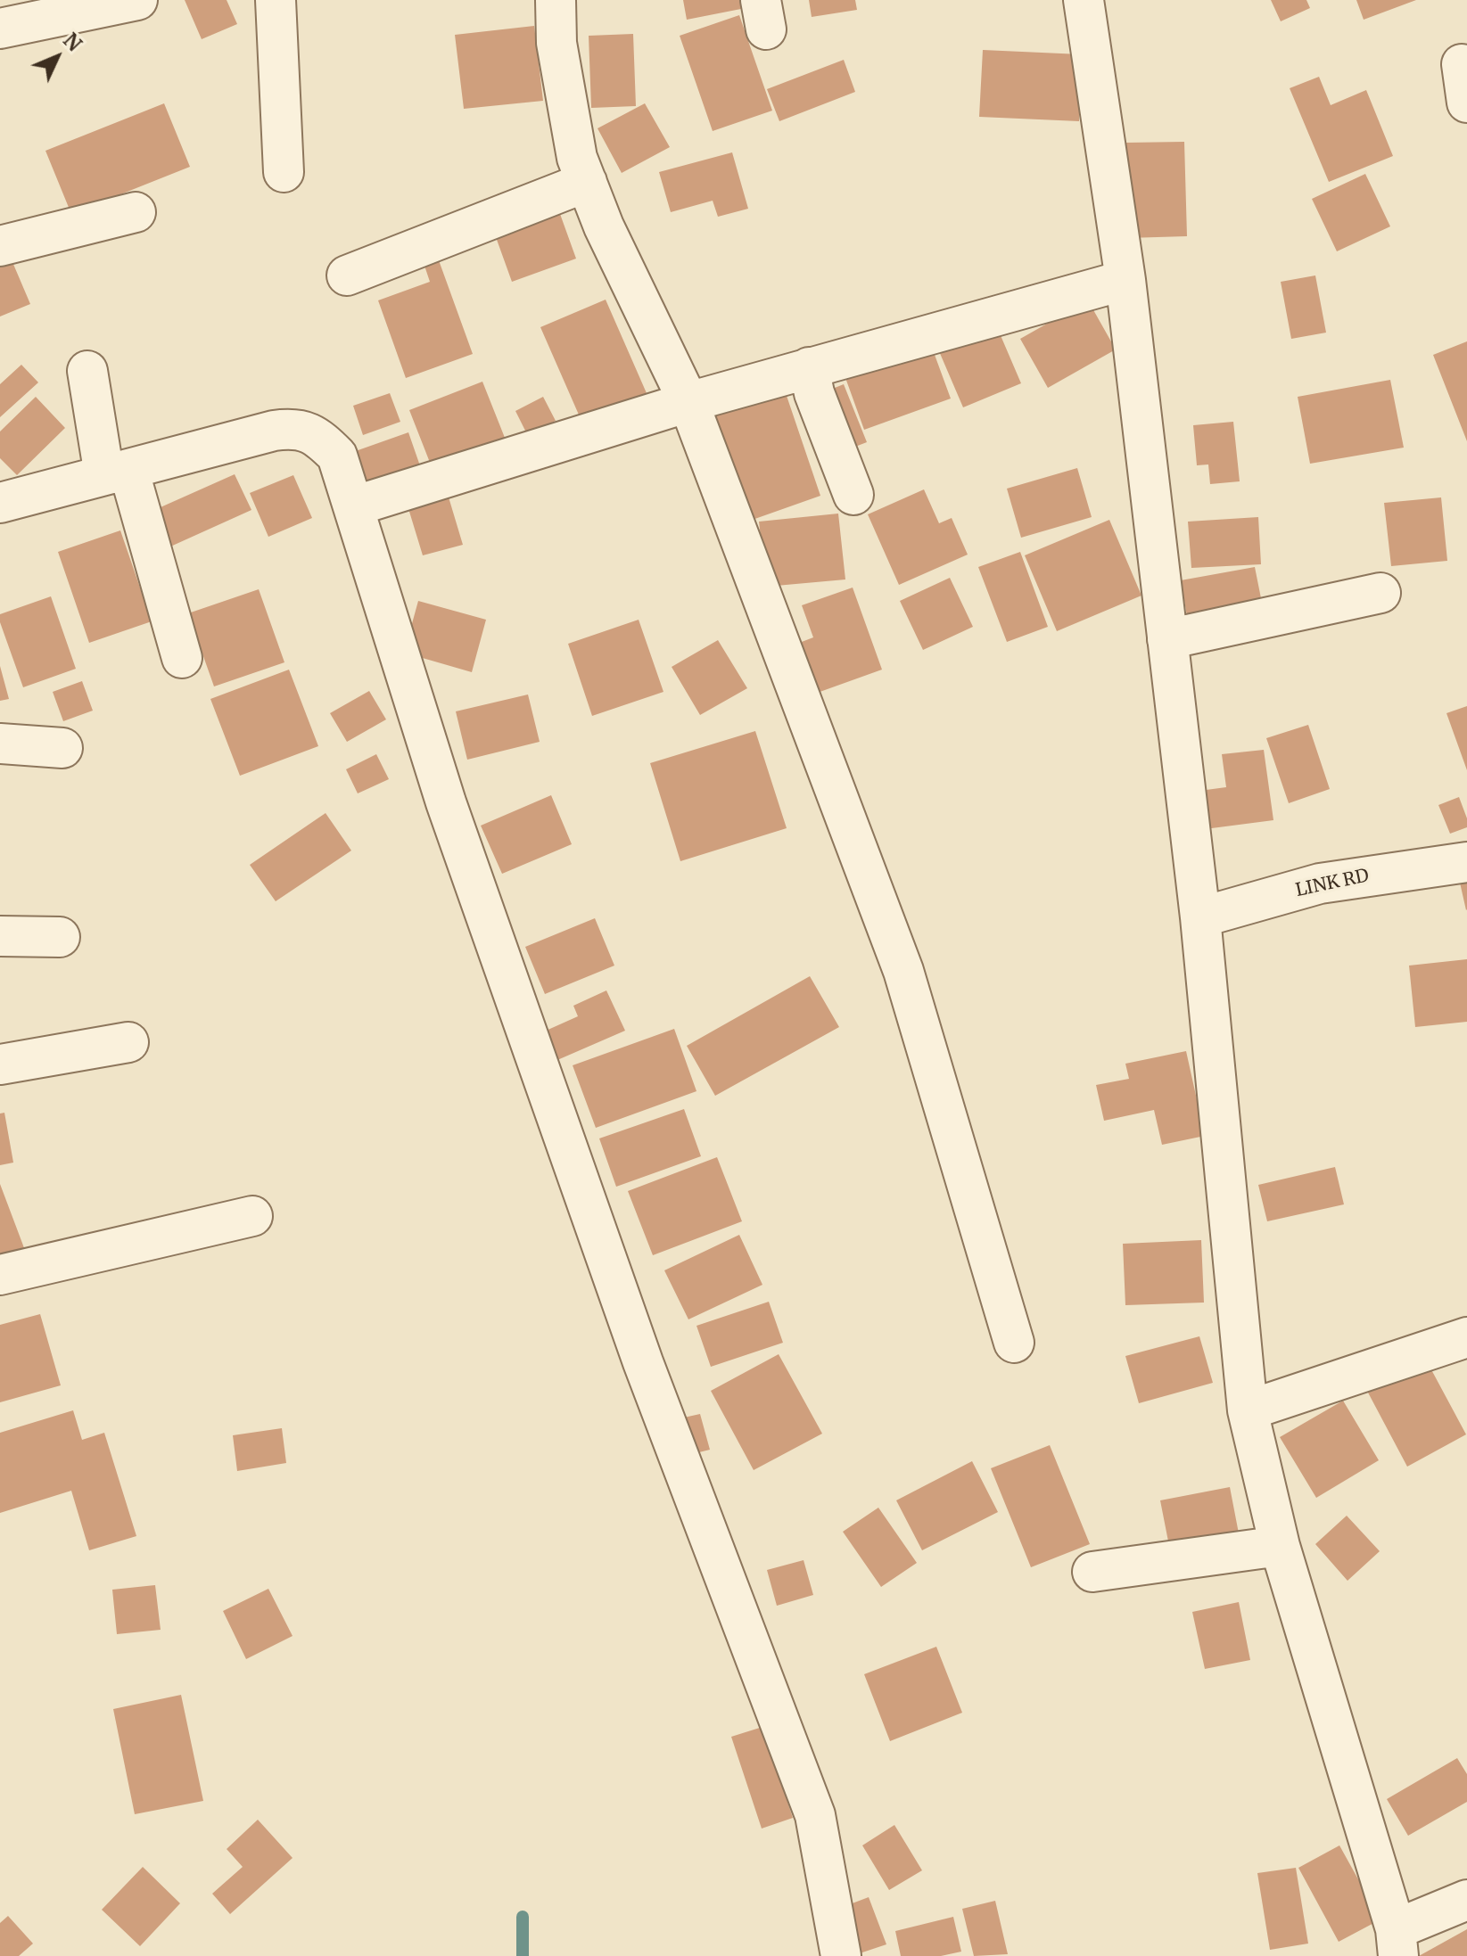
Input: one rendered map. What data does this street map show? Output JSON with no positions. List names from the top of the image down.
{
  "streets": {
    "street": ["LINK RD"]
  },
  "north": "top right"
}
